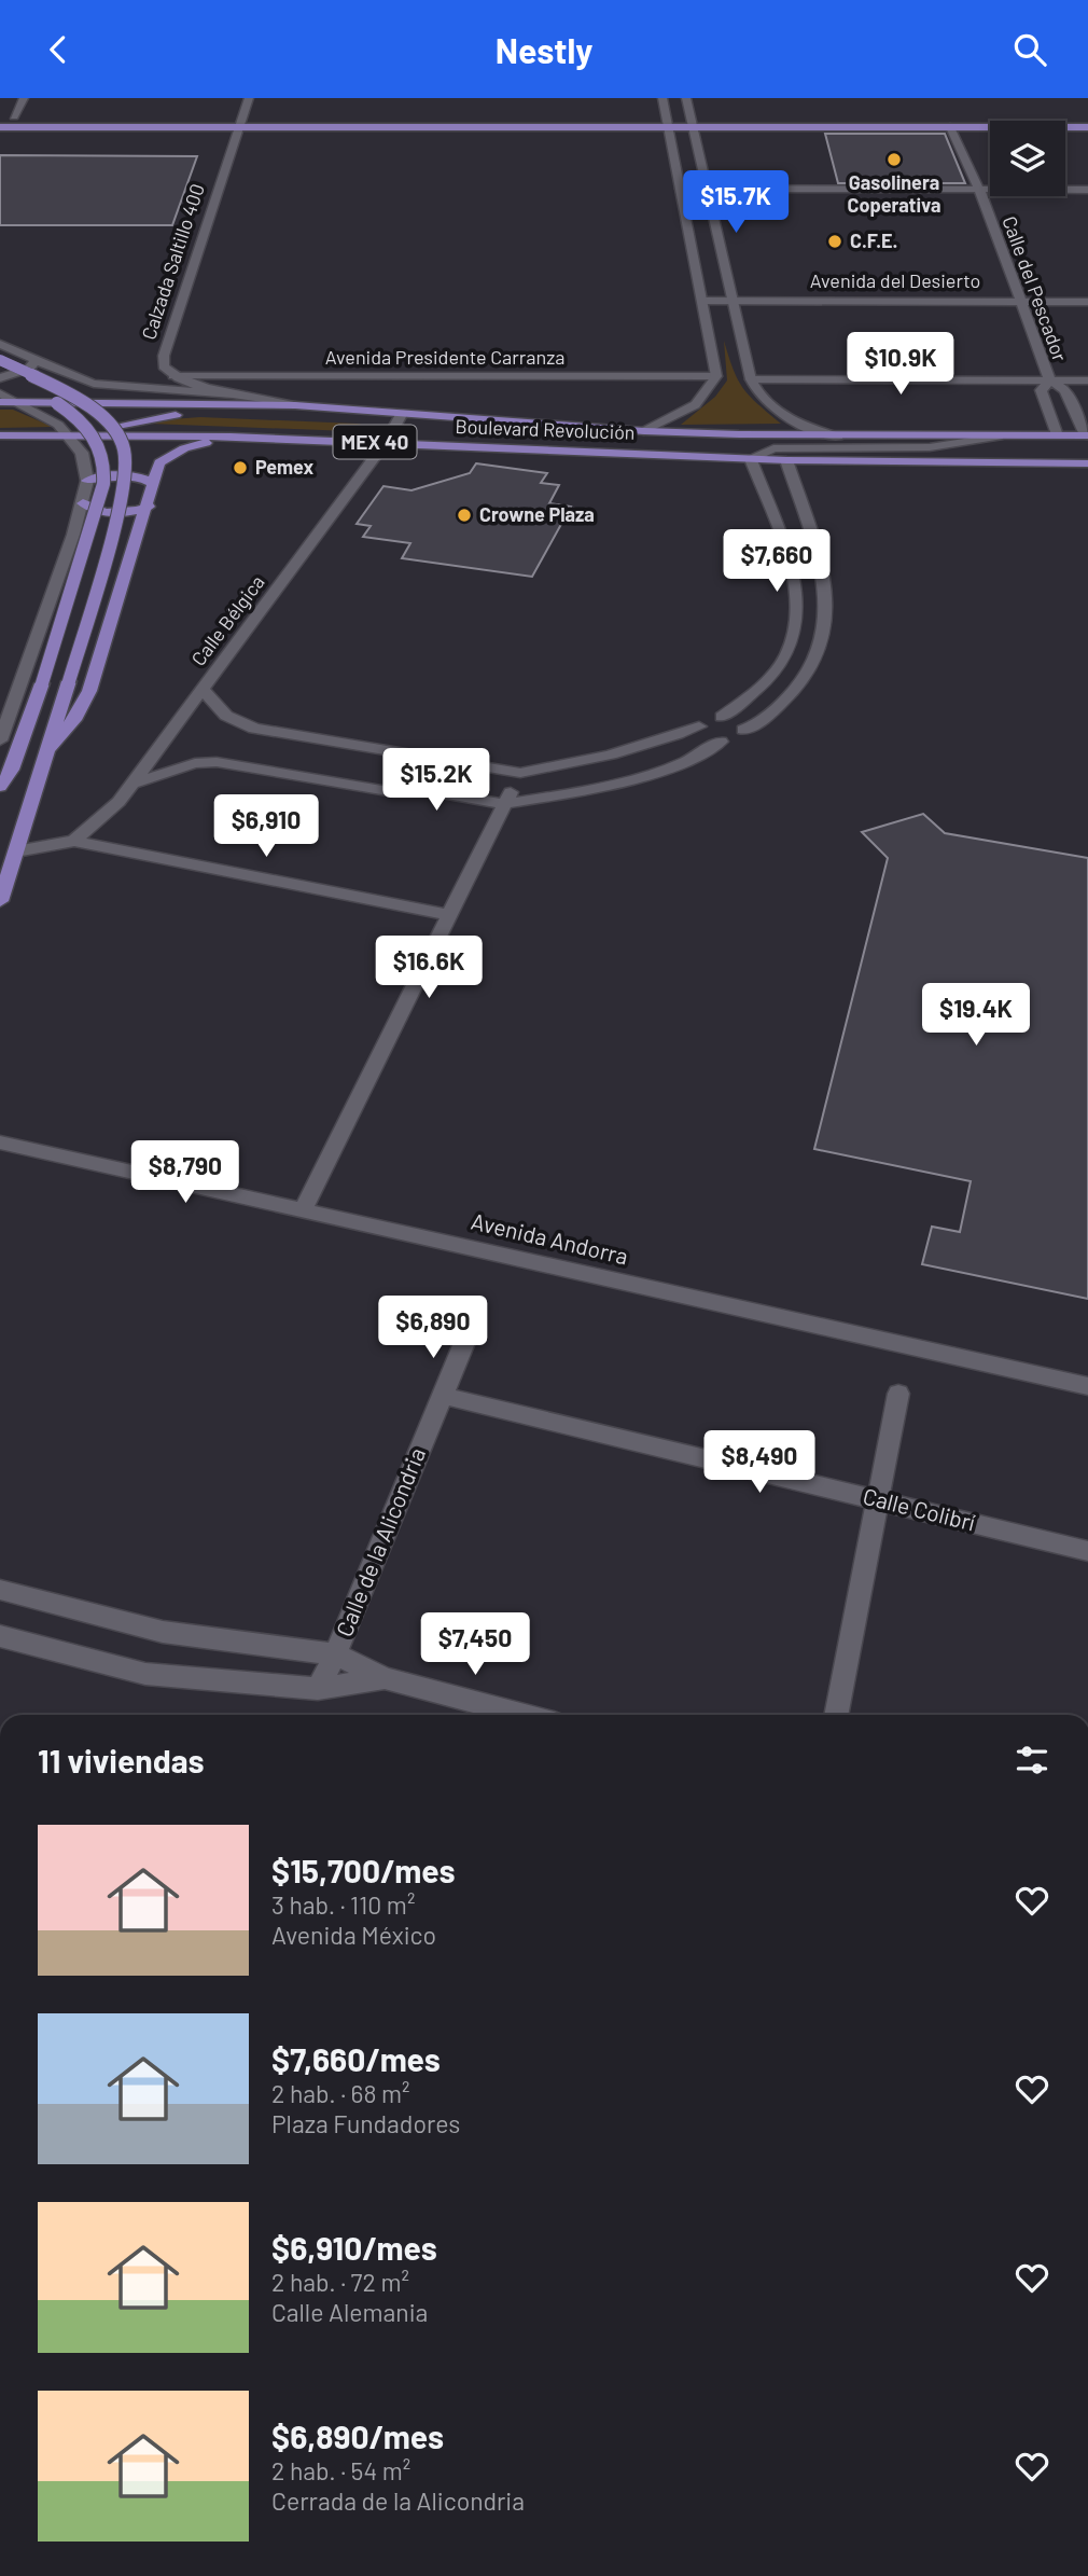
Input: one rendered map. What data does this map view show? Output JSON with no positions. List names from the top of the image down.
{
  "streets": {
    "main road": ["Boulevard Revolución", "MEX 40"],
    "street": [
      "Calzada Saltillo 400",
      "Avenida del Desierto",
      "Calle del Pescador",
      "Avenida Presidente Carranza",
      "Calle Bélgica",
      "Avenida Andorra",
      "Calle Colibrí",
      "Calle de la Alicondria"
    ]
  },
  "crossings": [
    ["Calzada Saltillo 400", "Avenida Presidente Carranza"],
    ["Avenida del Desierto", "Calle del Pescador"],
    ["Boulevard Revolución", "Calle Bélgica"],
    ["MEX 40", "Calle Bélgica"],
    ["Calle Colibrí", "Calle de la Alicondria"]
  ],
  "places": [
    "Gasolinera Coperativa",
    "C.F.E.",
    "Pemex",
    "Crowne Plaza"
  ],
  "page": {
    "header": "Nestly",
    "price": [
      "$15.7K",
      "$10.9K",
      "$7,660",
      "$15.2K",
      "$6,910",
      "$16.6K",
      "$19.4K",
      "$8,790",
      "$6,890",
      "$8,490",
      "$7,450"
    ],
    "heading": "11 viviendas",
    "list": [
      {
        "name": "$15,700/mes",
        "note": "3 hab. · 110 m² · Avenida México"
      },
      {
        "name": "$7,660/mes",
        "note": "2 hab. · 68 m² · Plaza Fundadores"
      },
      {
        "name": "$6,910/mes",
        "note": "2 hab. · 72 m² · Calle Alemania"
      },
      {
        "name": "$6,890/mes",
        "note": "2 hab. · 54 m² · Cerrada de la Alicondria"
      }
    ]
  }
}
